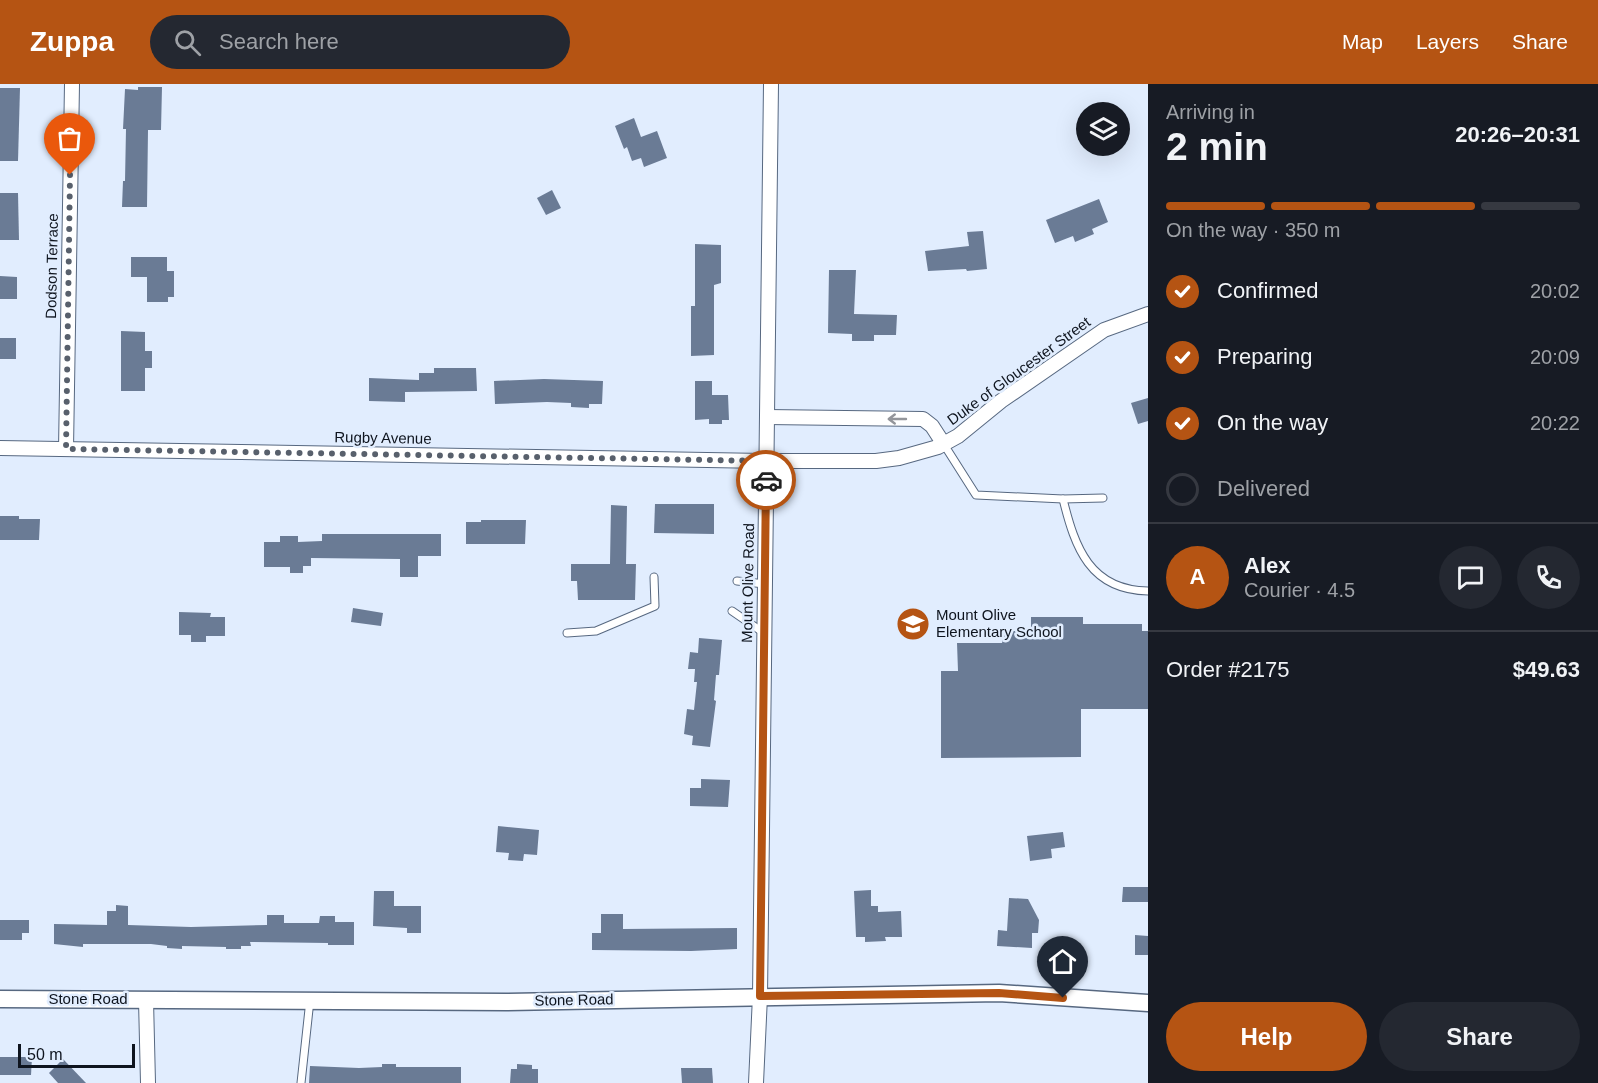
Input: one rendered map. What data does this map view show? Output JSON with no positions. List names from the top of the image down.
{
  "streets": {
    "street": [
      "Dodson Terrace",
      "Duke of Gloucester Street",
      "Rugby Avenue",
      "Mount Olive Road",
      "Stone Road"
    ]
  },
  "crossings": [
    ["Dodson Terrace", "Rugby Avenue"],
    ["Duke of Gloucester Street", "Rugby Avenue"],
    ["Duke of Gloucester Street", "Mount Olive Road"],
    ["Rugby Avenue", "Mount Olive Road"],
    ["Mount Olive Road", "Stone Road"]
  ],
  "places": {
    "school or university": ["Mount Olive Elementary School"]
  },
  "scale_bar": "50 m",
  "page": {
    "header": "Zuppa",
    "search": "Search here",
    "nav": ["Map", "Layers", "Share"],
    "heading": ["2 min", "Arriving in", "20:26–20:31"],
    "panel": [
      "Alex",
      "Courier · 4.5",
      "Order #2175",
      "$49.63"
    ],
    "bar": "On the way · 350 m",
    "list": [
      ["Confirmed", "20:02"],
      ["Preparing", "20:09"],
      ["On the way", "20:22"],
      "Delivered"
    ],
    "round": "A",
    "buttons": ["Help", "Share"],
    "scale": "50 m"
  }
}
